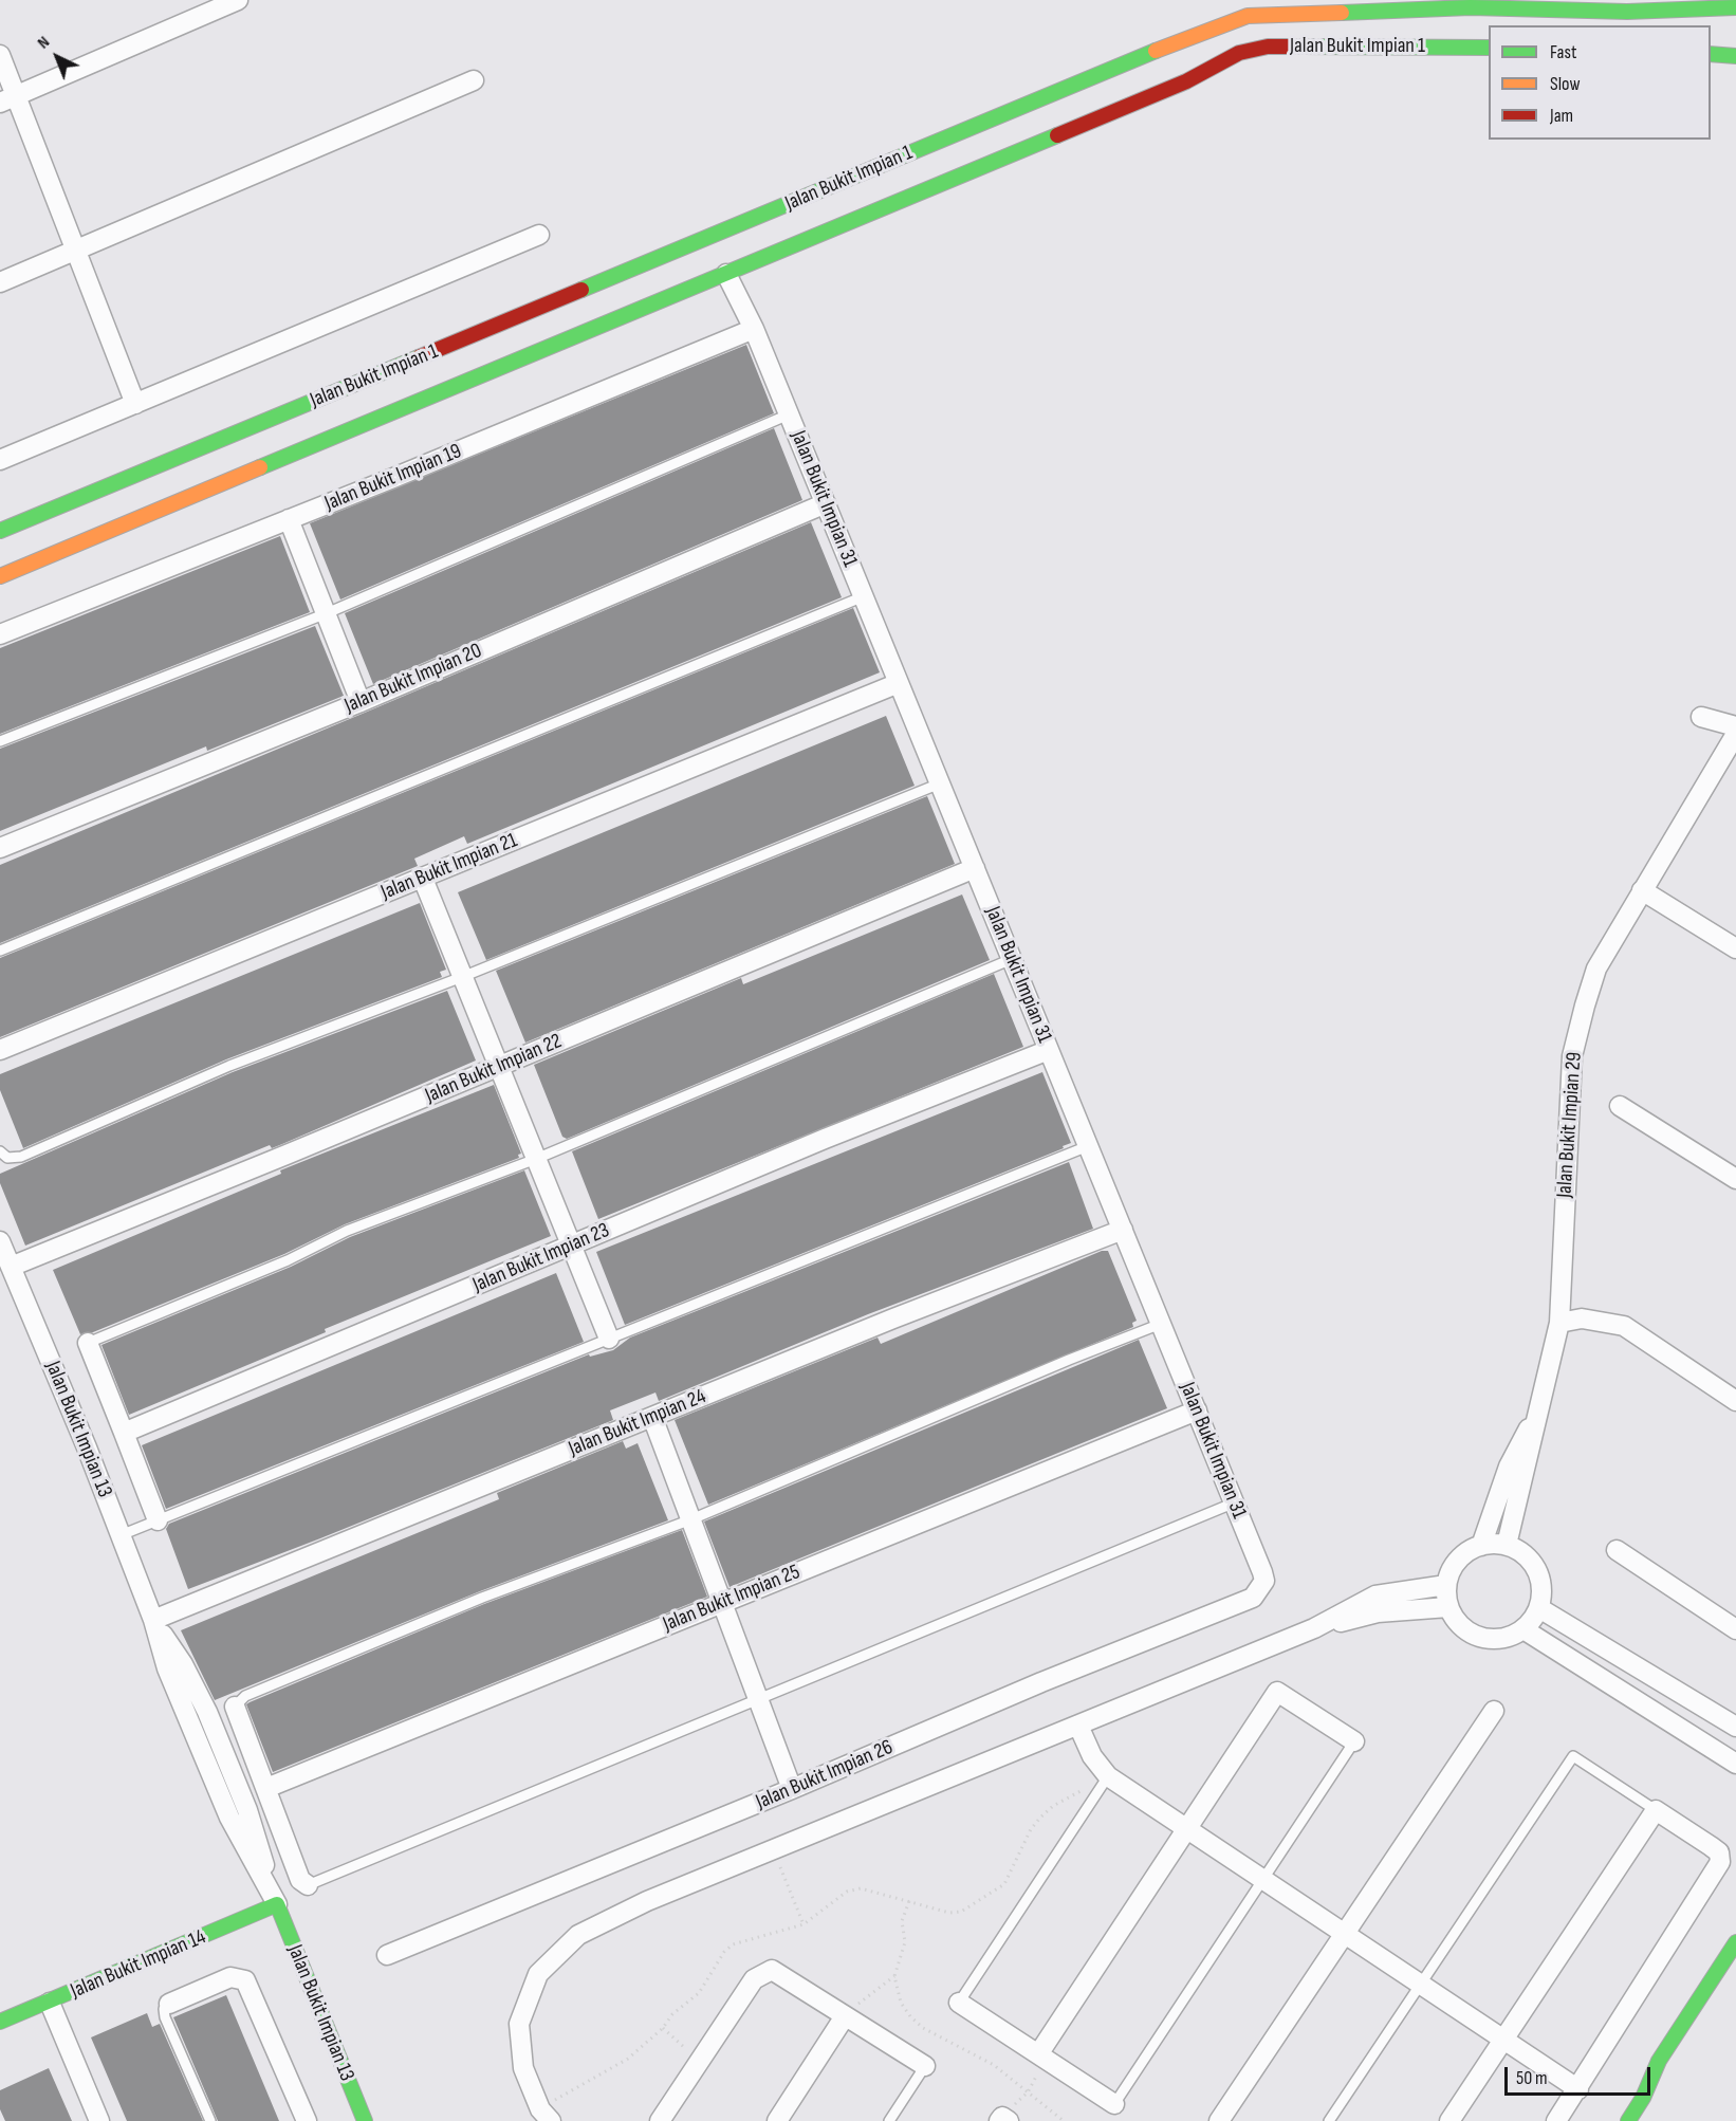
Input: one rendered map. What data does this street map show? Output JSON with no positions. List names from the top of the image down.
{
  "streets": {
    "street": [
      "Jalan Bukit Impian 1",
      "Jalan Bukit Impian 19",
      "Jalan Bukit Impian 31",
      "Jalan Bukit Impian 20",
      "Jalan Bukit Impian 21",
      "Jalan Bukit Impian 22",
      "Jalan Bukit Impian 29",
      "Jalan Bukit Impian 23",
      "Jalan Bukit Impian 24",
      "Jalan Bukit Impian 13",
      "Jalan Bukit Impian 25",
      "Jalan Bukit Impian 26",
      "Jalan Bukit Impian 14"
    ]
  },
  "crossings": [
    ["Jalan Bukit Impian 19", "Jalan Bukit Impian 31"],
    ["Jalan Bukit Impian 31", "Jalan Bukit Impian 20"],
    ["Jalan Bukit Impian 31", "Jalan Bukit Impian 21"],
    ["Jalan Bukit Impian 31", "Jalan Bukit Impian 22"],
    ["Jalan Bukit Impian 31", "Jalan Bukit Impian 23"],
    ["Jalan Bukit Impian 31", "Jalan Bukit Impian 24"],
    ["Jalan Bukit Impian 31", "Jalan Bukit Impian 25"],
    ["Jalan Bukit Impian 31", "Jalan Bukit Impian 26"],
    ["Jalan Bukit Impian 22", "Jalan Bukit Impian 13"],
    ["Jalan Bukit Impian 24", "Jalan Bukit Impian 13"],
    ["Jalan Bukit Impian 13", "Jalan Bukit Impian 14"]
  ],
  "legend": ["Fast", "Slow", "Jam"],
  "scale_bar": "50 m",
  "north": "top left"
}
